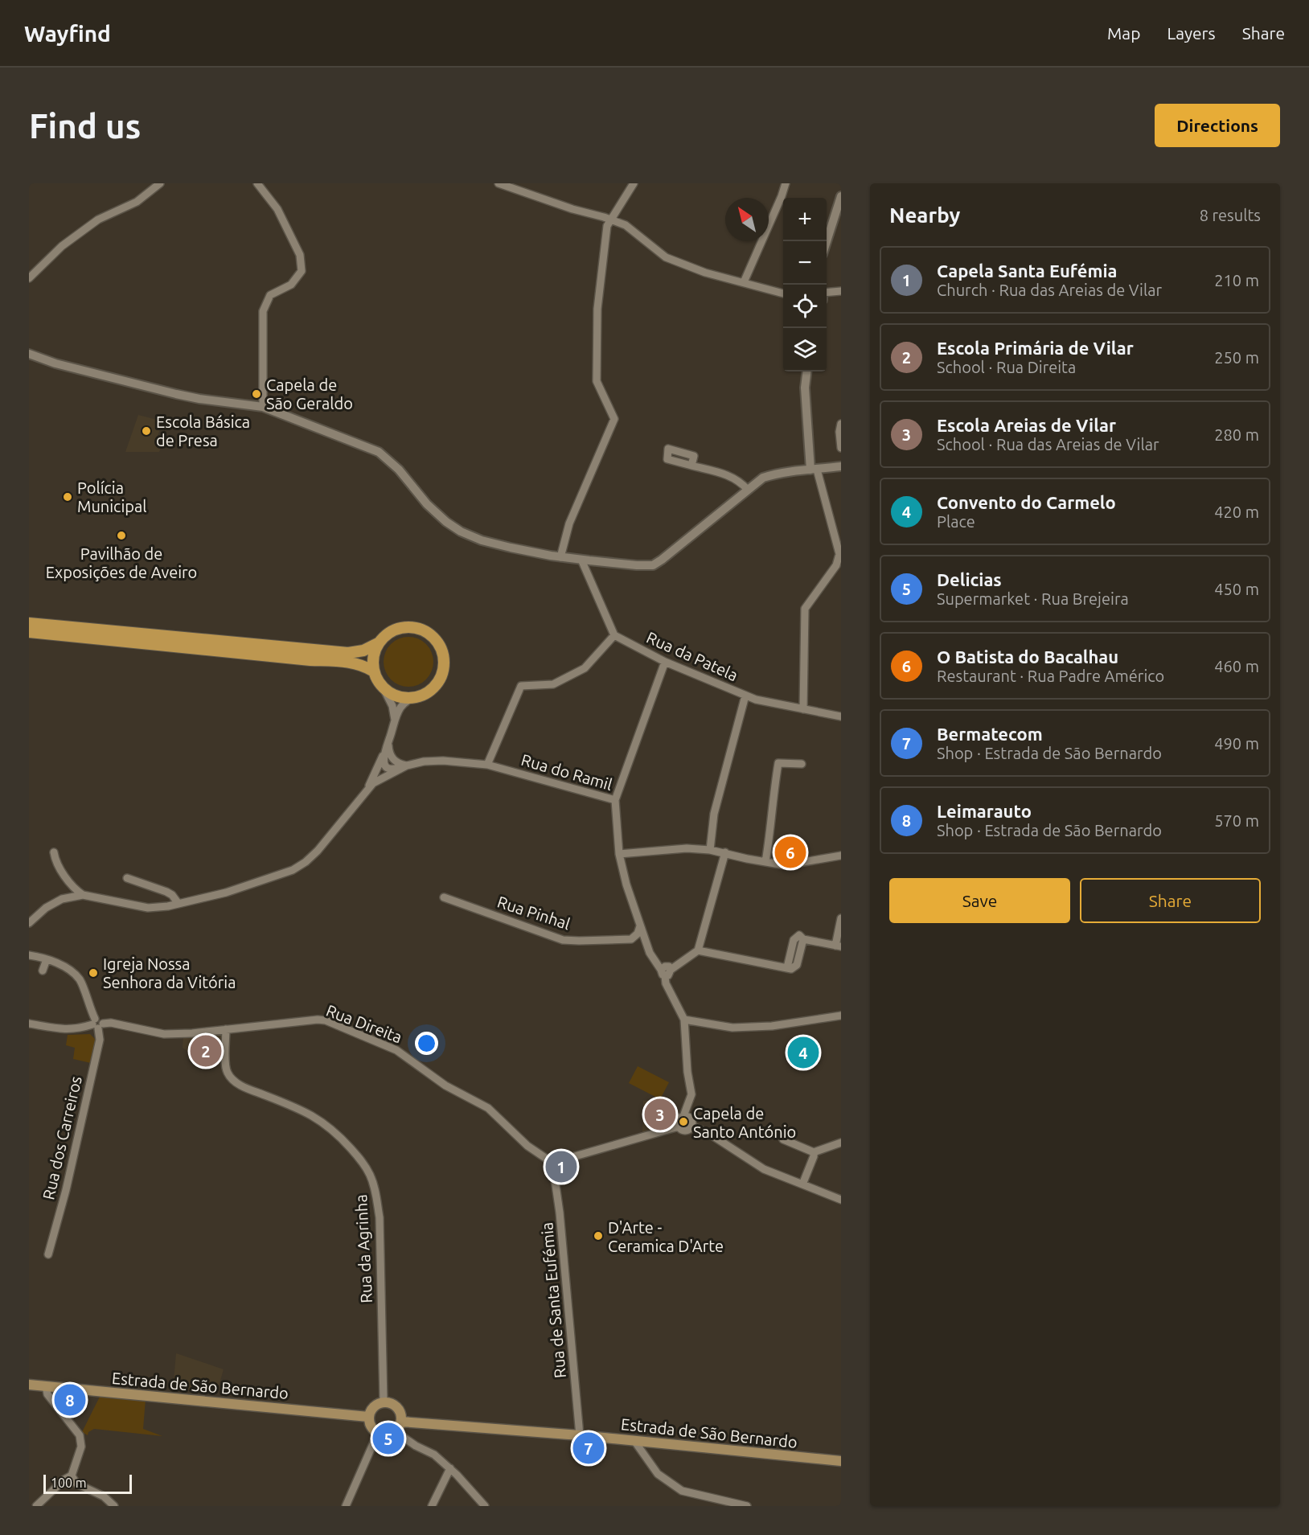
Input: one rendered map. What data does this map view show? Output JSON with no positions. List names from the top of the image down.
{
  "streets": {
    "main road": ["Estrada de São Bernardo"],
    "street": [
      "Rua da Patela",
      "Rua do Ramil",
      "Rua Pinhal",
      "Rua Direita",
      "Rua dos Carreiros",
      "Rua da Agrinha",
      "Rua de Santa Eufémia"
    ]
  },
  "crossings": [
    ["Rua do Ramil", "Rua Pinhal"],
    ["Rua Direita", "Rua dos Carreiros"],
    ["Rua Direita", "Rua da Agrinha"],
    ["Rua Direita", "Rua de Santa Eufémia"],
    ["Rua da Agrinha", "Estrada de São Bernardo"],
    ["Rua de Santa Eufémia", "Estrada de São Bernardo"]
  ],
  "places": [
    "Capela de São Geraldo",
    "Escola Básica de Presa",
    "Polícia Municipal",
    "Pavilhão de Exposições de Aveiro",
    "Igreja Nossa Senhora da Vitória",
    "Capela de Santo António",
    "D'Arte - Ceramica D'Arte"
  ],
  "scale_bar": "100 m",
  "north": "top left",
  "page": {
    "header": "Wayfind",
    "nav": ["Map", "Layers", "Share"],
    "buttons": [
      "Directions",
      ["Save", "Share"]
    ],
    "title": "Find us",
    "heading": ["Nearby", "8 results"],
    "map_buttons": ["+", "−"],
    "list": [
      {
        "mark": "1",
        "name": "Capela Santa Eufémia",
        "note": "Church · Rua das Areias de Vilar",
        "value": "210 m"
      },
      {
        "mark": "2",
        "name": "Escola Primária de Vilar",
        "note": "School · Rua Direita",
        "value": "250 m"
      },
      {
        "mark": "3",
        "name": "Escola Areias de Vilar",
        "note": "School · Rua das Areias de Vilar",
        "value": "280 m"
      },
      {
        "mark": "4",
        "name": "Convento do Carmelo",
        "note": "Place",
        "value": "420 m"
      },
      {
        "mark": "5",
        "name": "Delicias",
        "note": "Supermarket · Rua Brejeira",
        "value": "450 m"
      },
      {
        "mark": "6",
        "name": "O Batista do Bacalhau",
        "note": "Restaurant · Rua Padre Américo",
        "value": "460 m"
      },
      {
        "mark": "7",
        "name": "Bermatecom",
        "note": "Shop · Estrada de São Bernardo",
        "value": "490 m"
      },
      {
        "mark": "8",
        "name": "Leimarauto",
        "note": "Shop · Estrada de São Bernardo",
        "value": "570 m"
      }
    ],
    "pins": [
      "6",
      "2",
      "4",
      "3",
      "1",
      "8",
      "5",
      "7"
    ],
    "scale": "100 m"
  }
}
